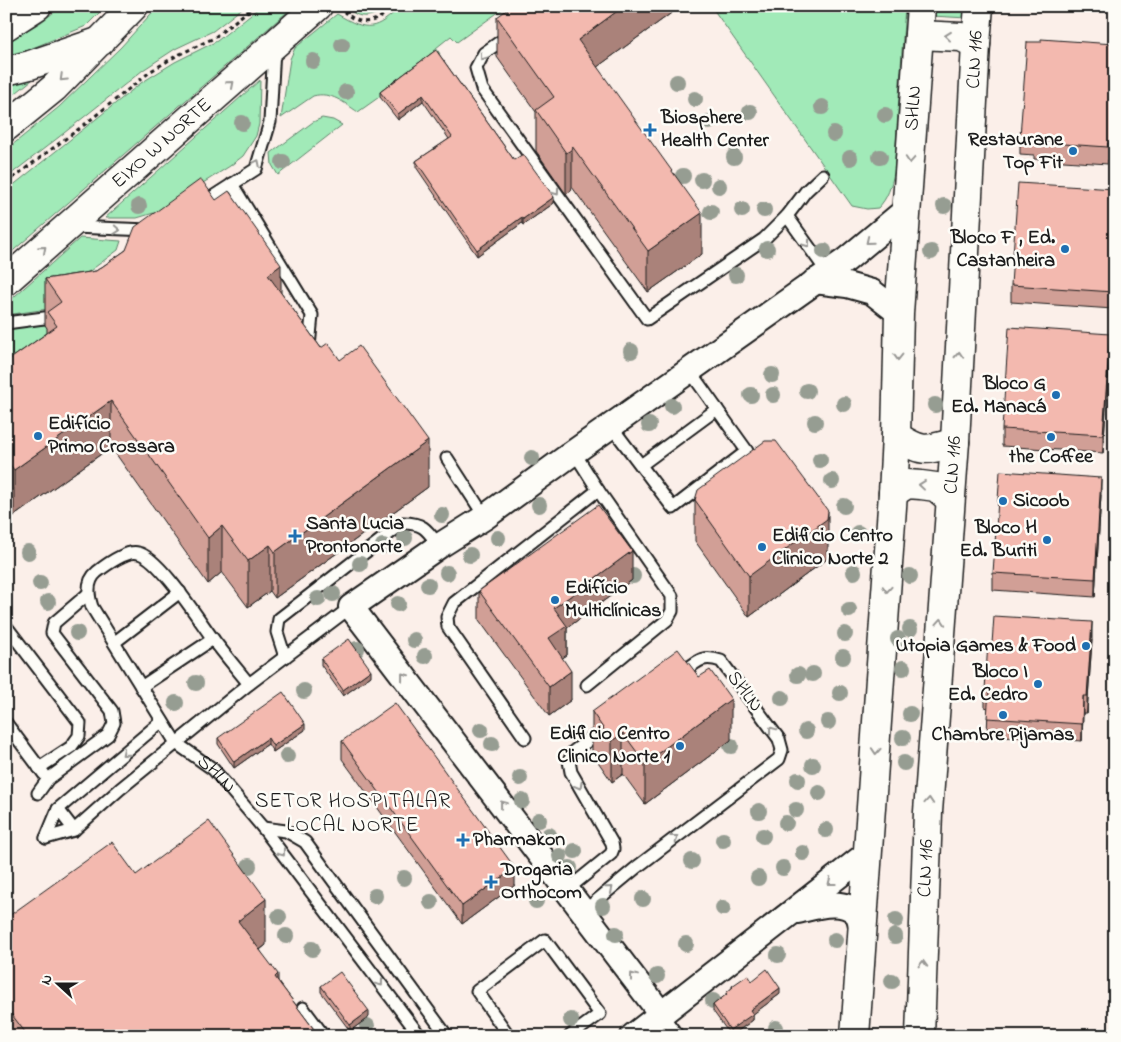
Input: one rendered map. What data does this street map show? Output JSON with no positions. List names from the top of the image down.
{
  "streets": {
    "main road": ["CLN 116", "SHLN", "EIXO W NORTE"]
  },
  "one_way": ["CLN 116"],
  "districts": ["SETOR HOSPITALAR LOCAL NORTE"],
  "places": {
    "health": [
      "Biosphere Health Center",
      "Santa Lucia Prontonorte",
      "Pharmakon",
      "Drogaria Orthocom"
    ],
    "other": [
      "Restaurane Top Fit",
      "Bloco F , Ed. Castanheira",
      "Bloco G Ed. Manacá",
      "Edifício Primo Crossara",
      "the Coffee",
      "Sicoob",
      "Bloco H Ed. Buriti",
      "Edificio Centro Clinico Norte 2",
      "Edifício Multiclínicas",
      "Utopia Games & Food",
      "Bloco I Ed. Cedro",
      "Chambre Pijamas",
      "Edificio Centro Clinico Norte 1"
    ]
  },
  "north": "left"
}
